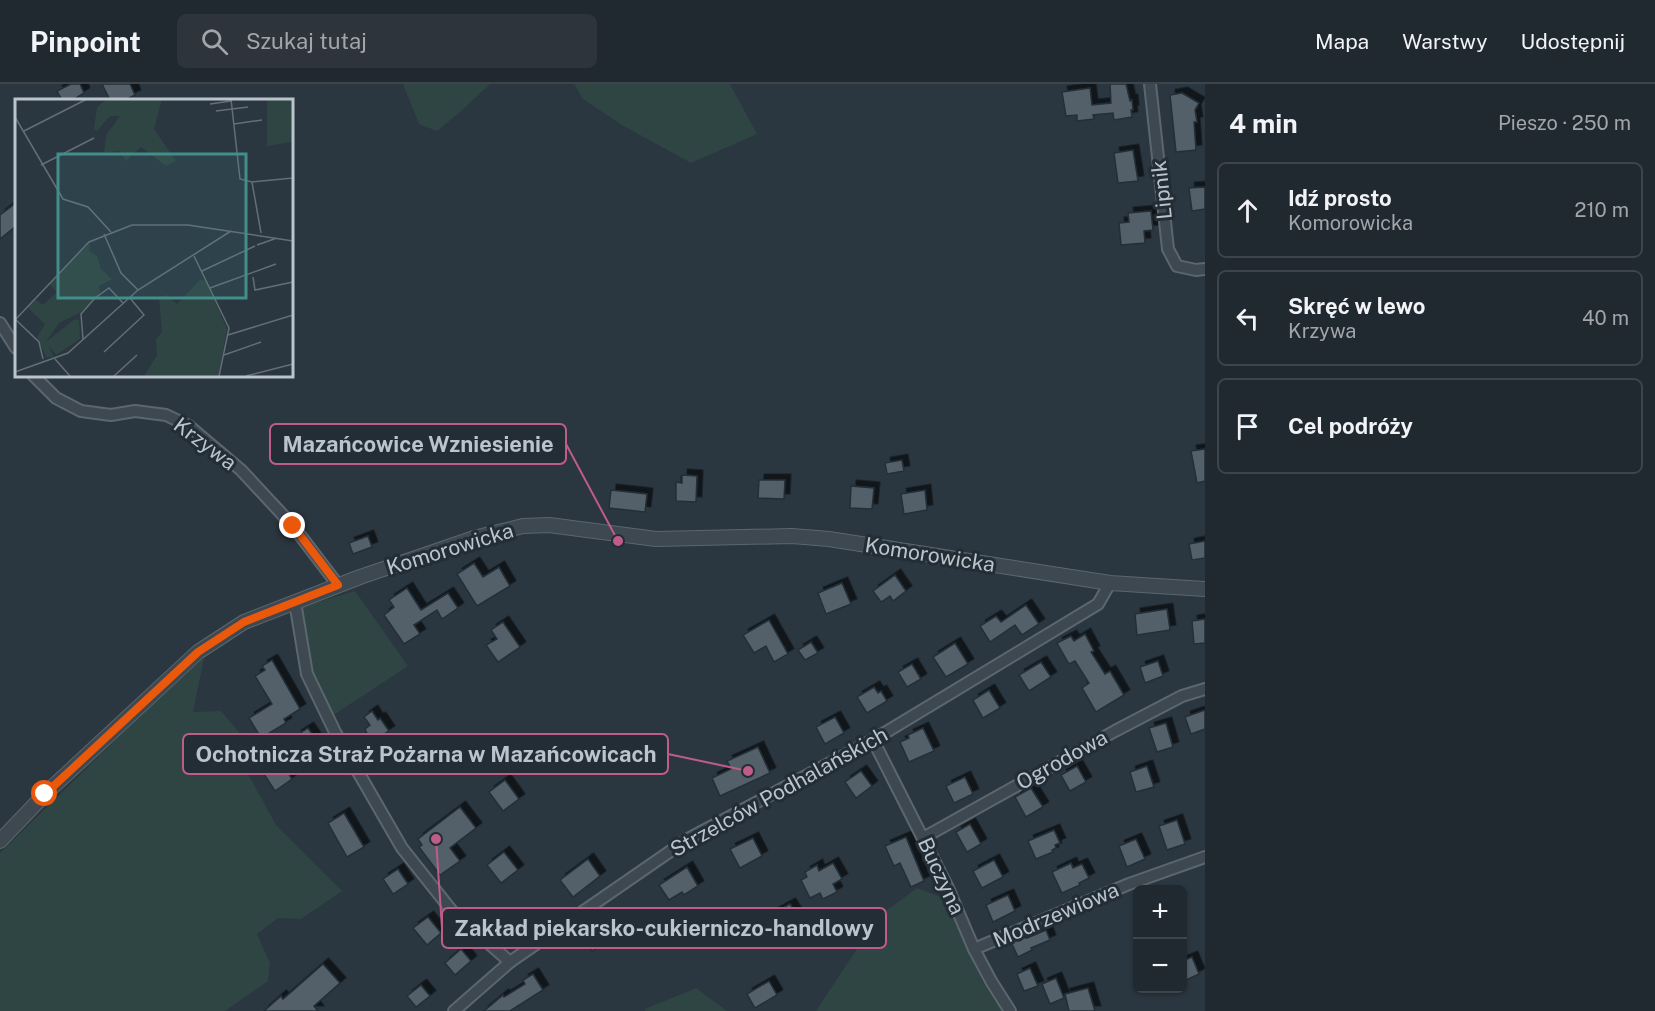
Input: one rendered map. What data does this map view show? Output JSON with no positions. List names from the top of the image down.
{
  "streets": {
    "street": [
      "Lipnik",
      "Krzywa",
      "Komorowicka",
      "Ogrodowa",
      "Strzelców Podhalańskich",
      "Buczyna",
      "Modrzewiowa"
    ]
  },
  "crossings": [
    ["Krzywa", "Komorowicka"],
    ["Komorowicka", "Strzelców Podhalańskich"],
    ["Ogrodowa", "Buczyna"],
    ["Strzelców Podhalańskich", "Buczyna"],
    ["Buczyna", "Modrzewiowa"]
  ],
  "places": ["Mazańcowice Wzniesienie", "Ochotnicza Straż Pożarna w Mazańcowicach", "Zakład piekarsko-cukierniczo-handlowy"],
  "page": {
    "header": "Pinpoint",
    "search": "Szukaj tutaj",
    "nav": ["Mapa", "Warstwy", "Udostępnij"],
    "heading": ["4 min", "Pieszo · 250 m"],
    "list": [
      ["Idź prosto", "Komorowicka", "210 m"],
      ["Skręć w lewo", "Krzywa", "40 m"],
      "Cel podróży"
    ],
    "map_buttons": ["+", "−"]
  }
}
